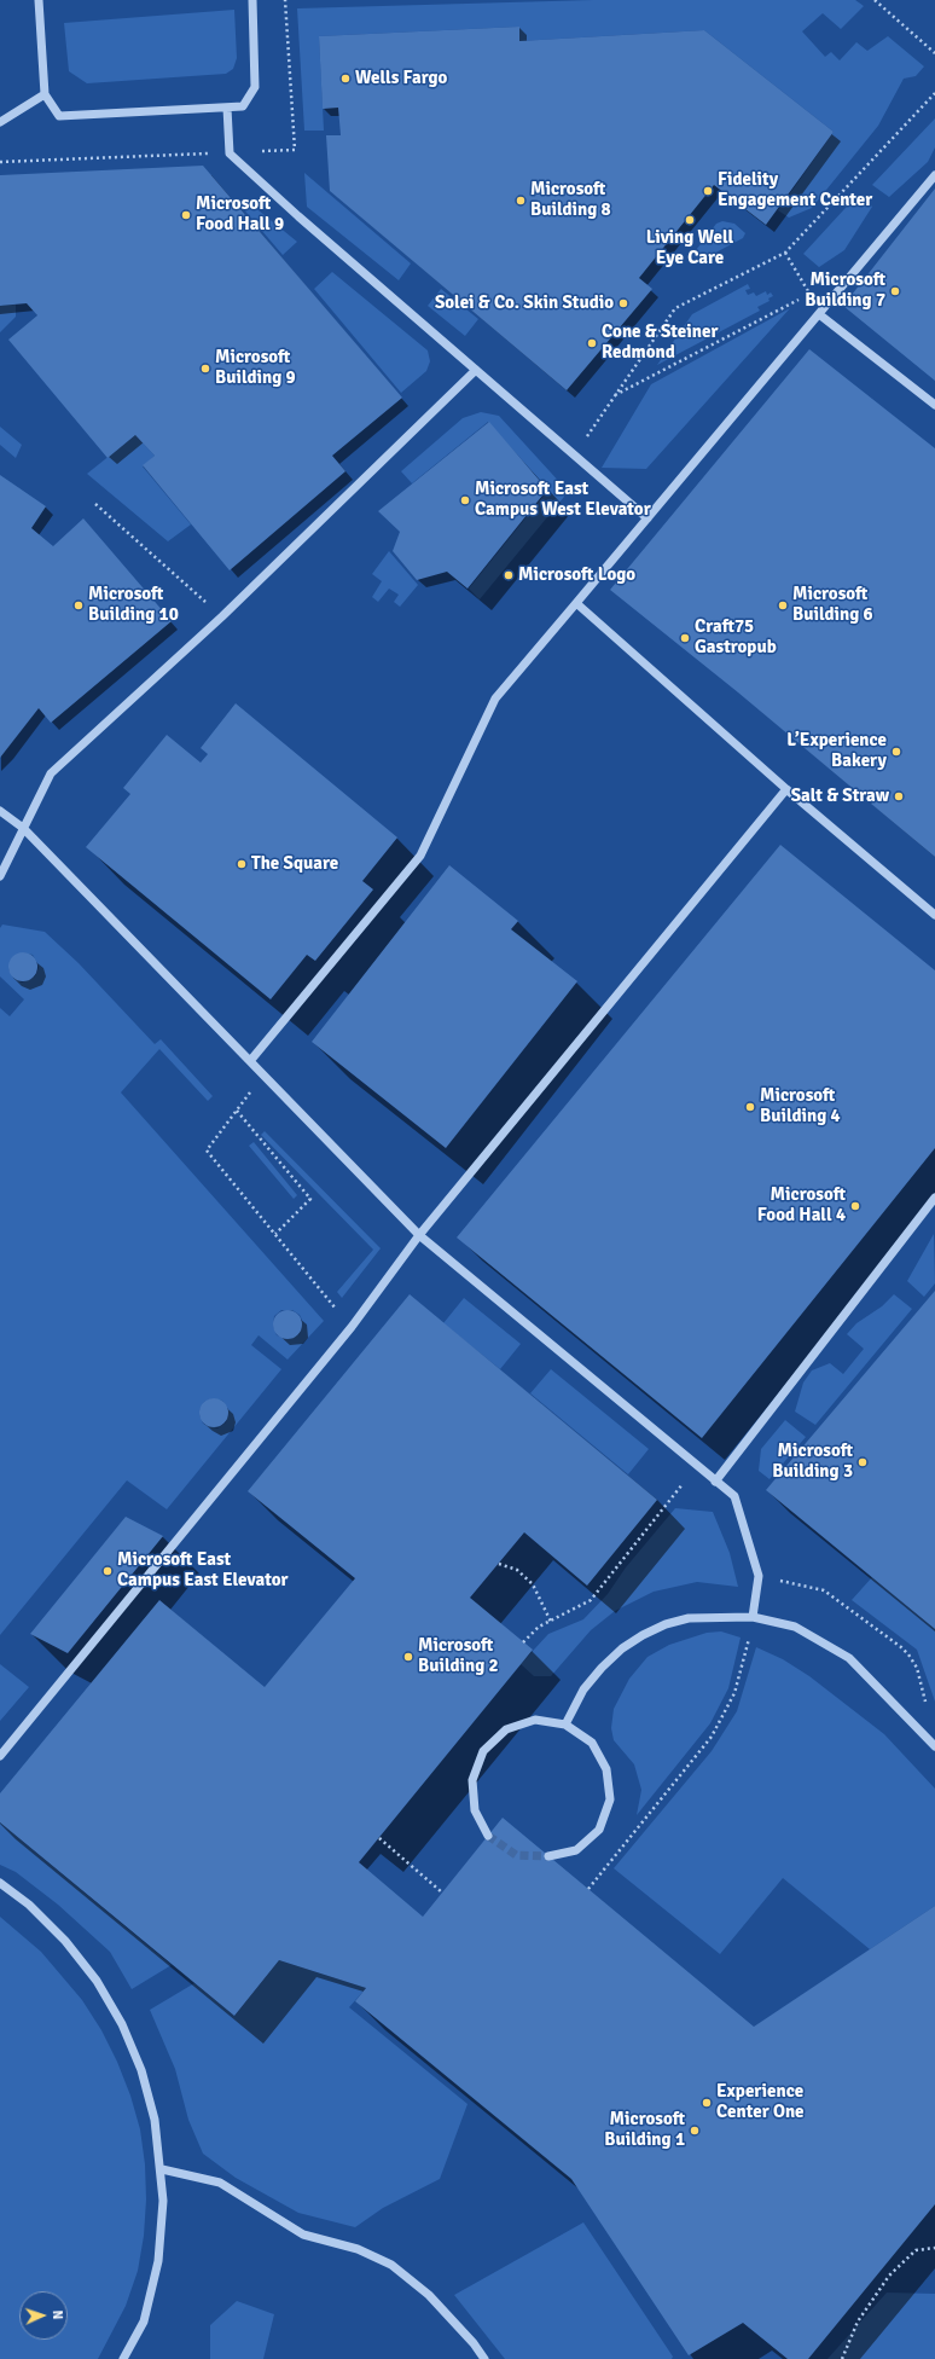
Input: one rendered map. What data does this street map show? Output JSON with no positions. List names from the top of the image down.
{
  "places": [
    "Wells Fargo",
    "Fidelity Engagement Center",
    "Microsoft Building 8",
    "Microsoft Food Hall 9",
    "Living Well Eye Care",
    "Microsoft Building 7",
    "Solei & Co. Skin Studio",
    "Cone & Steiner Redmond",
    "Microsoft Building 9",
    "Microsoft East Campus West Elevator",
    "Microsoft Logo",
    "Microsoft Building 10",
    "Microsoft Building 6",
    "Craft75 Gastropub",
    "L’Experience Bakery",
    "Salt & Straw",
    "The Square",
    "Microsoft Building 4",
    "Microsoft Food Hall 4",
    "Microsoft Building 3",
    "Microsoft East Campus East Elevator",
    "Microsoft Building 2",
    "Experience Center One",
    "Microsoft Building 1"
  ],
  "north": "right"
}
